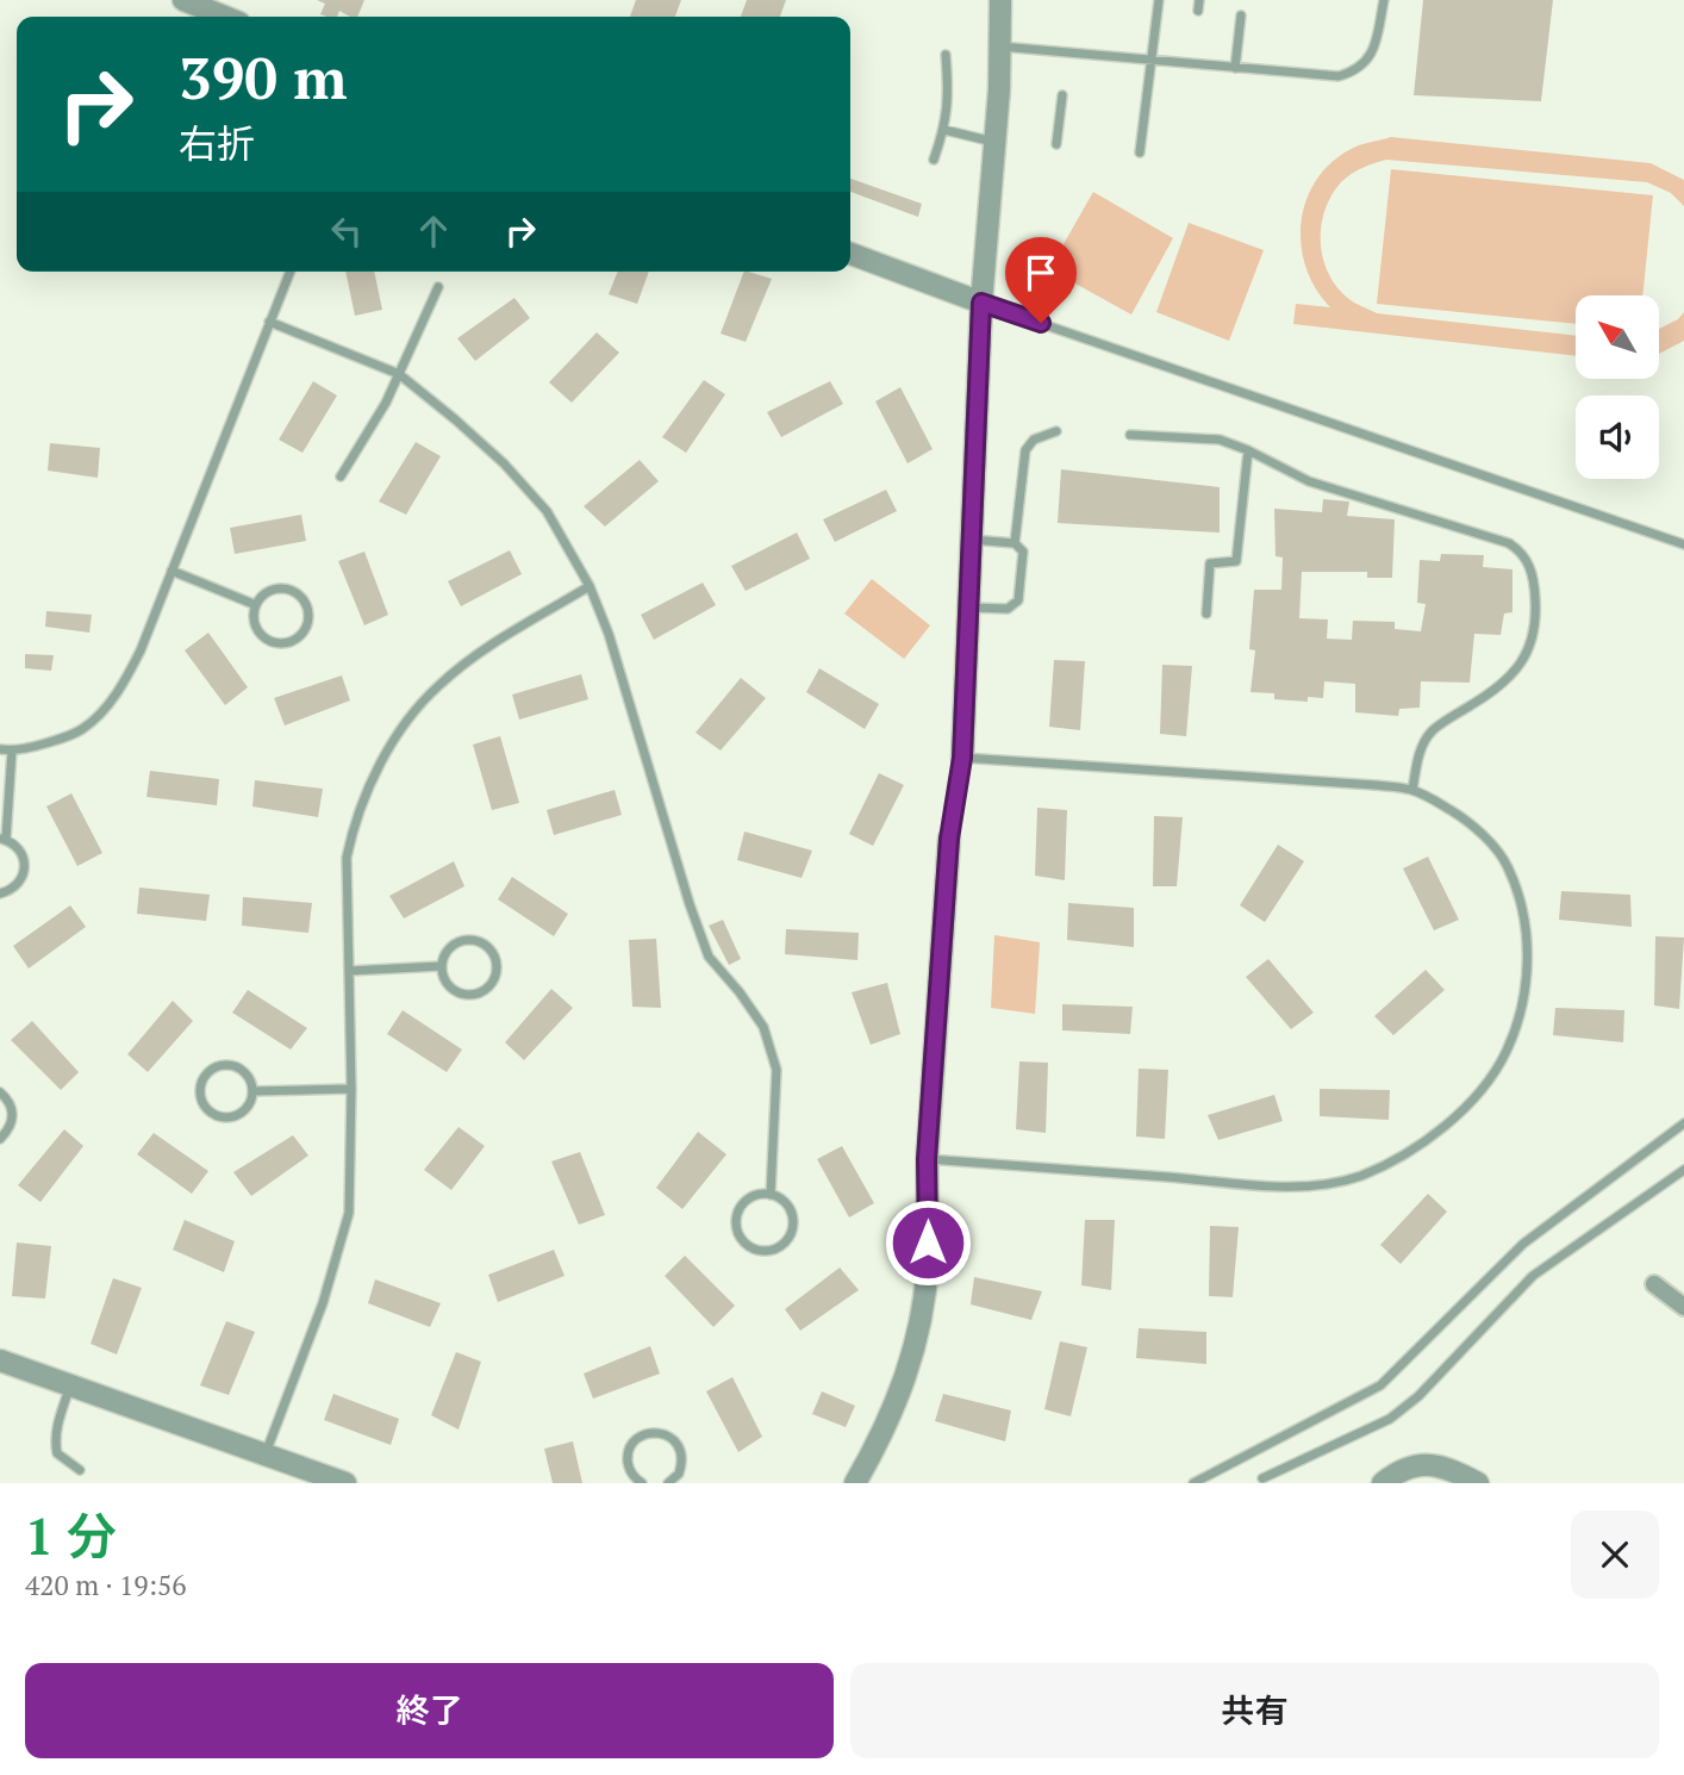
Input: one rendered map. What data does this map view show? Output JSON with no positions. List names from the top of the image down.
{
  "north": "top left",
  "page": {
    "turn": ["390 m", "右折"],
    "heading": ["1 分", "420 m · 19:56"],
    "buttons": ["終了", "共有"]
  }
}
